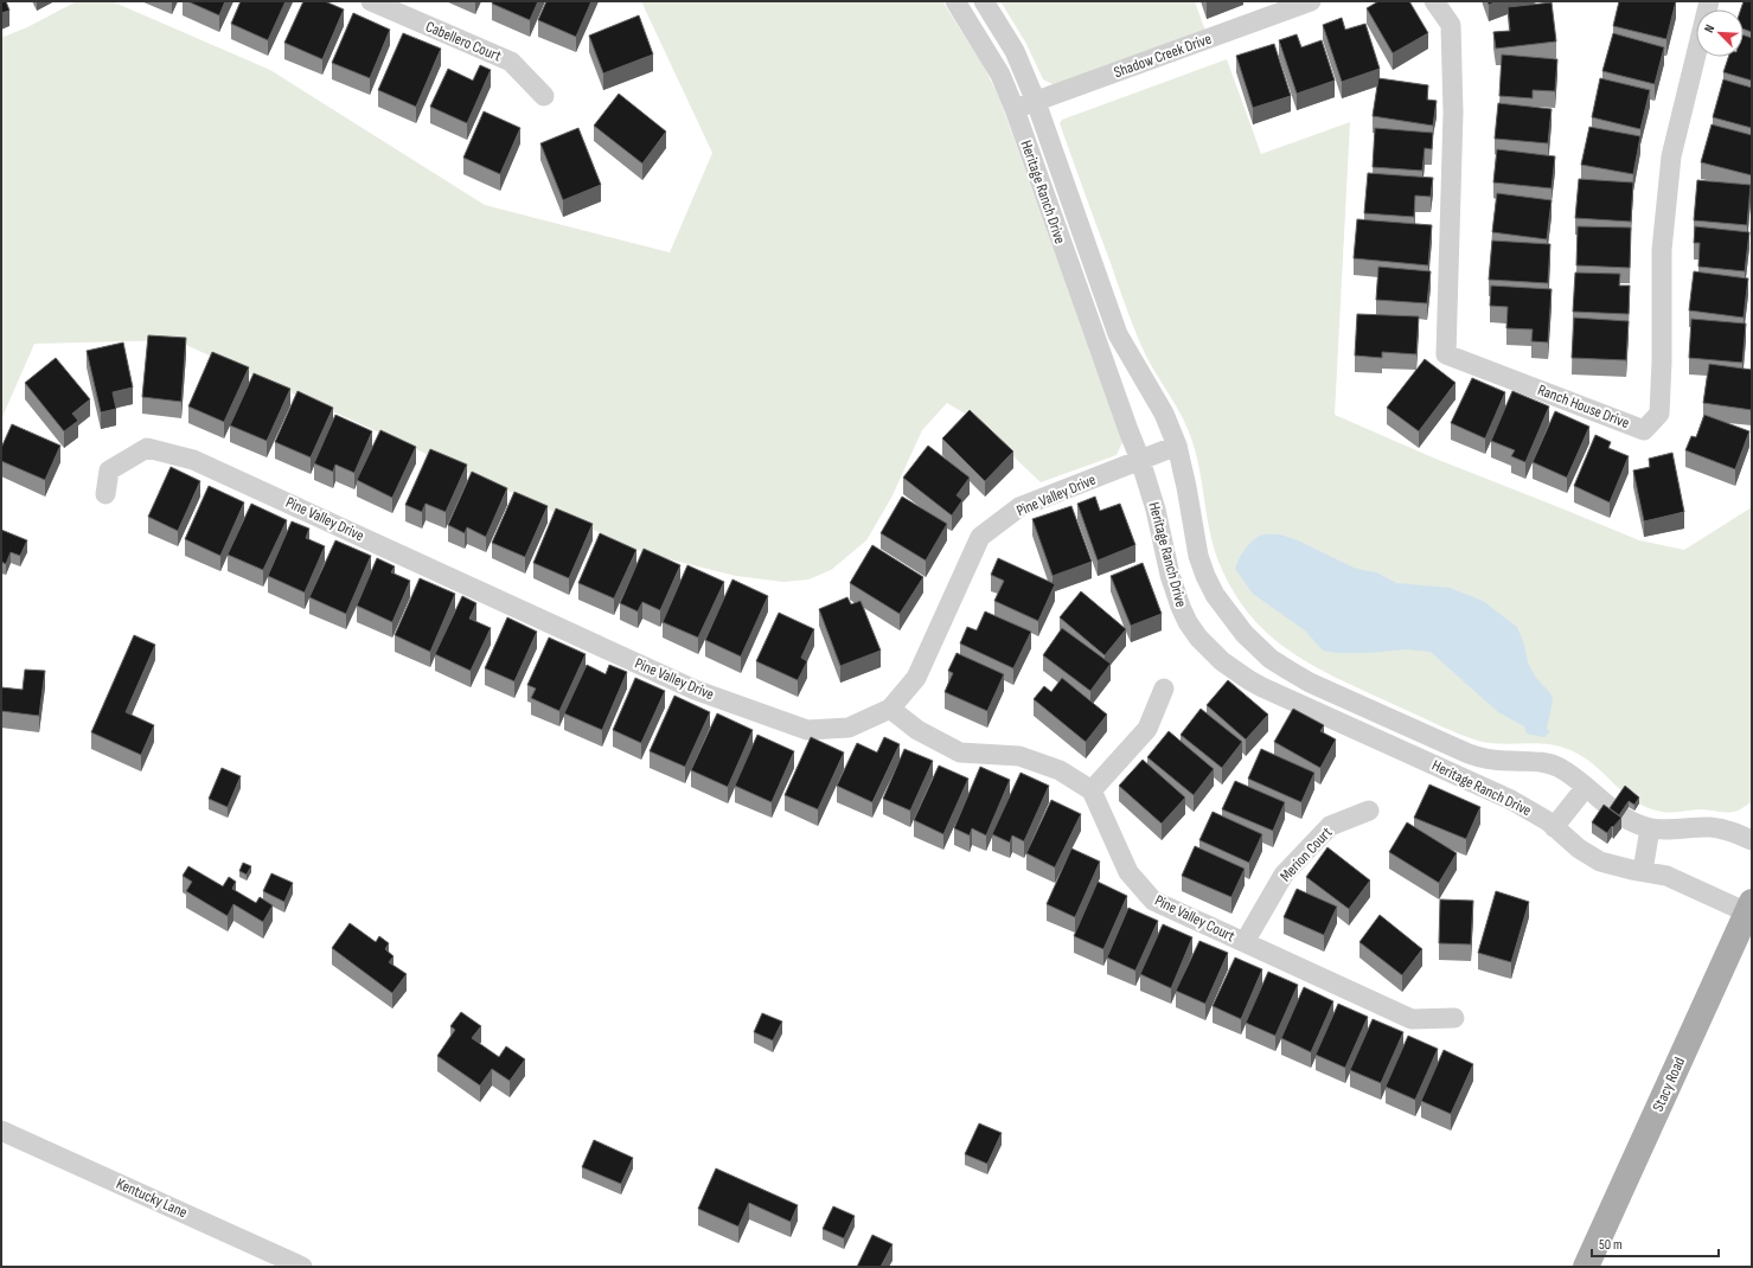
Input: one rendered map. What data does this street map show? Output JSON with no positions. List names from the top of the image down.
{
  "streets": {
    "main road": ["Stacy Road"],
    "street": [
      "Cabellero Court",
      "Shadow Creek Drive",
      "Heritage Ranch Drive",
      "Ranch House Drive",
      "Pine Valley Drive",
      "Merion Court",
      "Pine Valley Court",
      "Kentucky Lane"
    ]
  },
  "crossings": [
    ["Shadow Creek Drive", "Heritage Ranch Drive"],
    ["Heritage Ranch Drive", "Pine Valley Drive"],
    ["Heritage Ranch Drive", "Stacy Road"],
    ["Merion Court", "Pine Valley Court"]
  ],
  "scale_bar": "50 m",
  "north": "top left"
}
